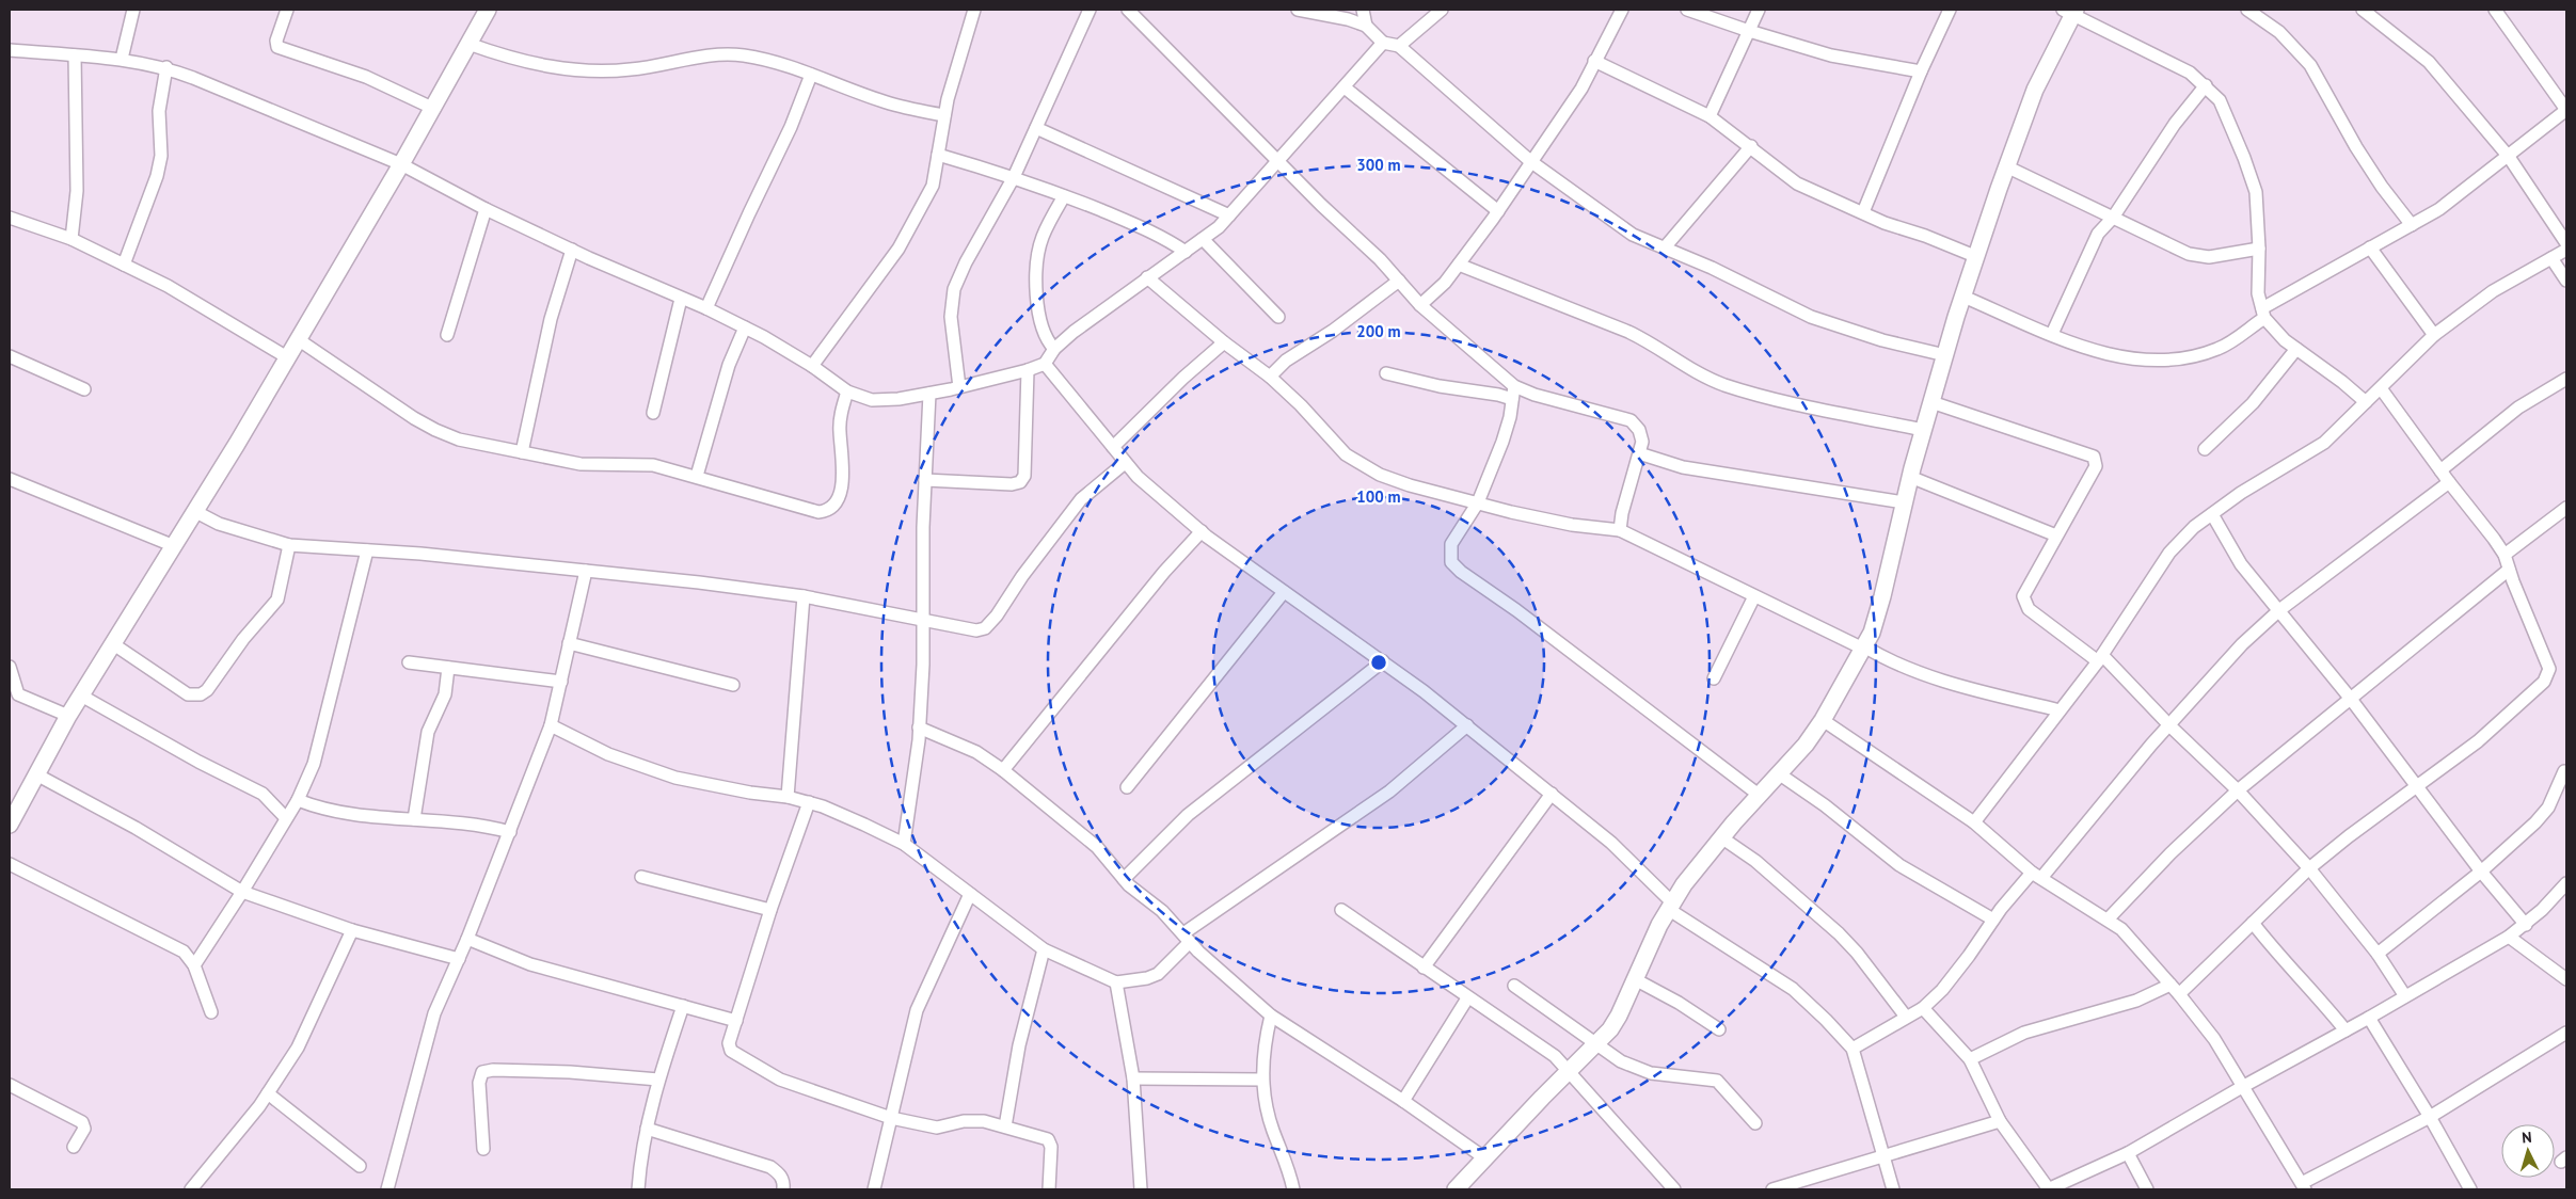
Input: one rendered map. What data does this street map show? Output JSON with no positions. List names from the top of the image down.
{
  "north": "top",
  "rings": ["300 m", "200 m", "100 m"]
}
